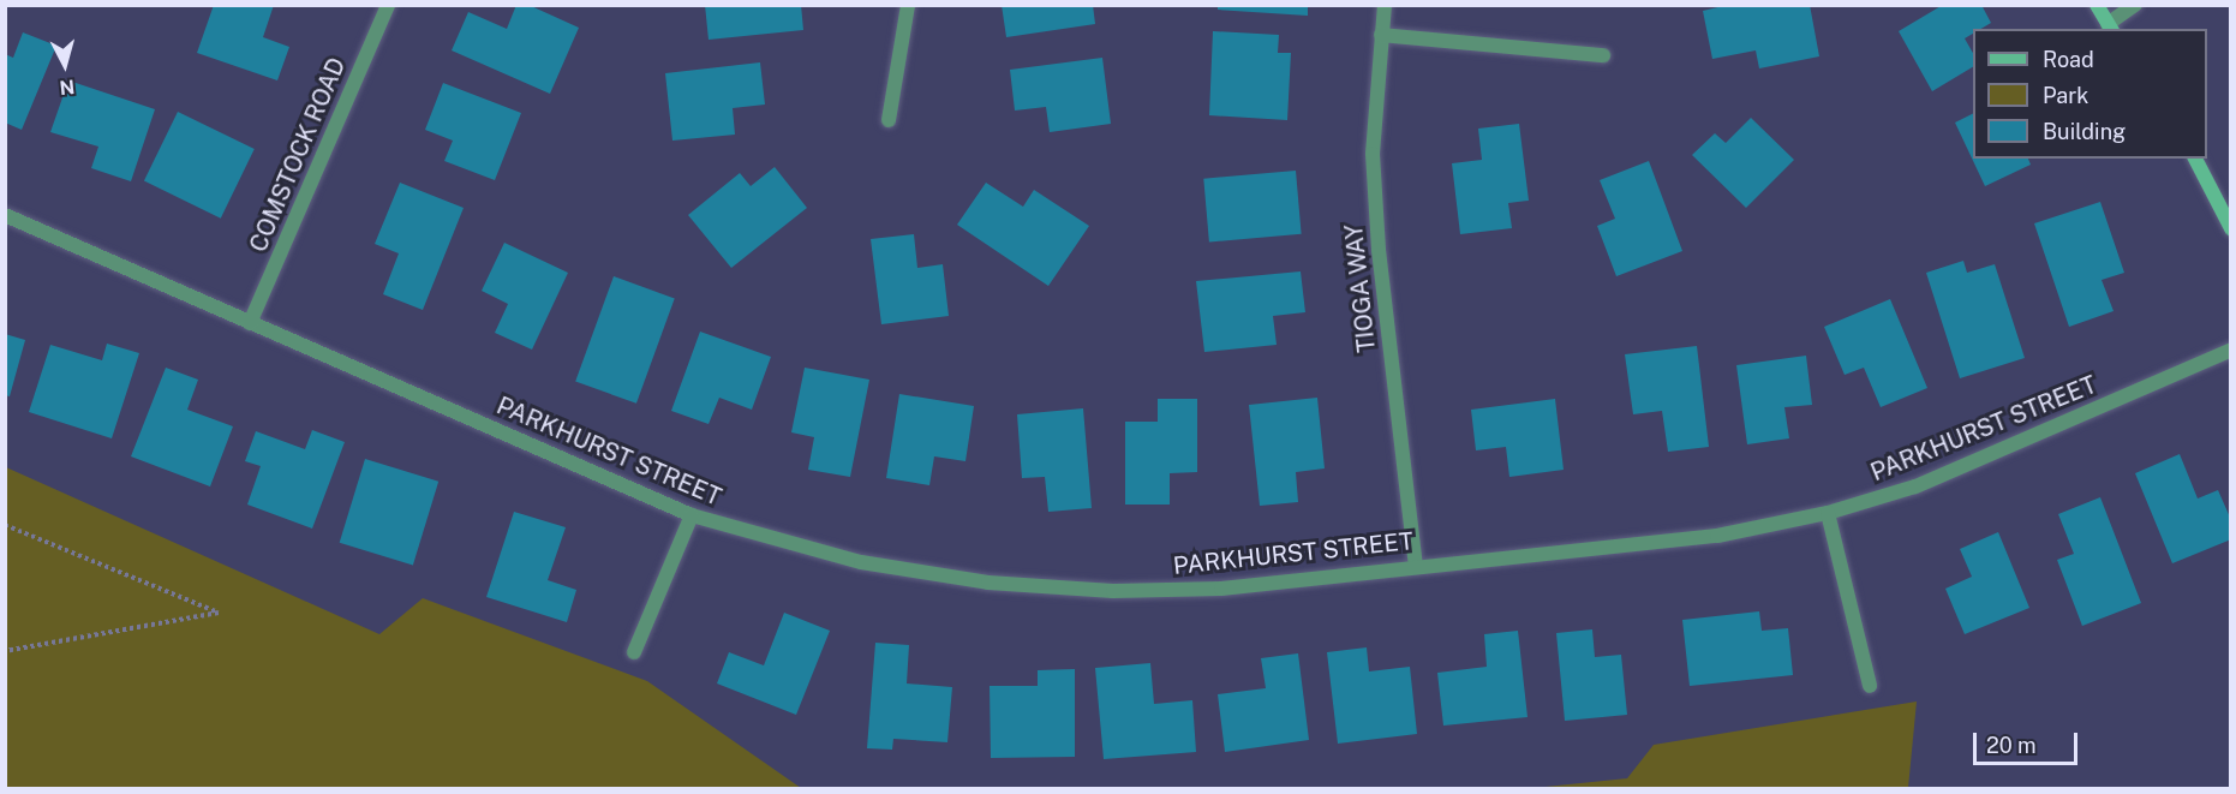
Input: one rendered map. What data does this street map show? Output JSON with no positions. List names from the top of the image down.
{
  "streets": {
    "street": ["COMSTOCK ROAD", "TIOGA WAY", "PARKHURST STREET"]
  },
  "crossings": [
    ["COMSTOCK ROAD", "PARKHURST STREET"],
    ["TIOGA WAY", "PARKHURST STREET"]
  ],
  "legend": ["Road", "Park", "Building"],
  "scale_bar": "20 m",
  "north": "bottom"
}
